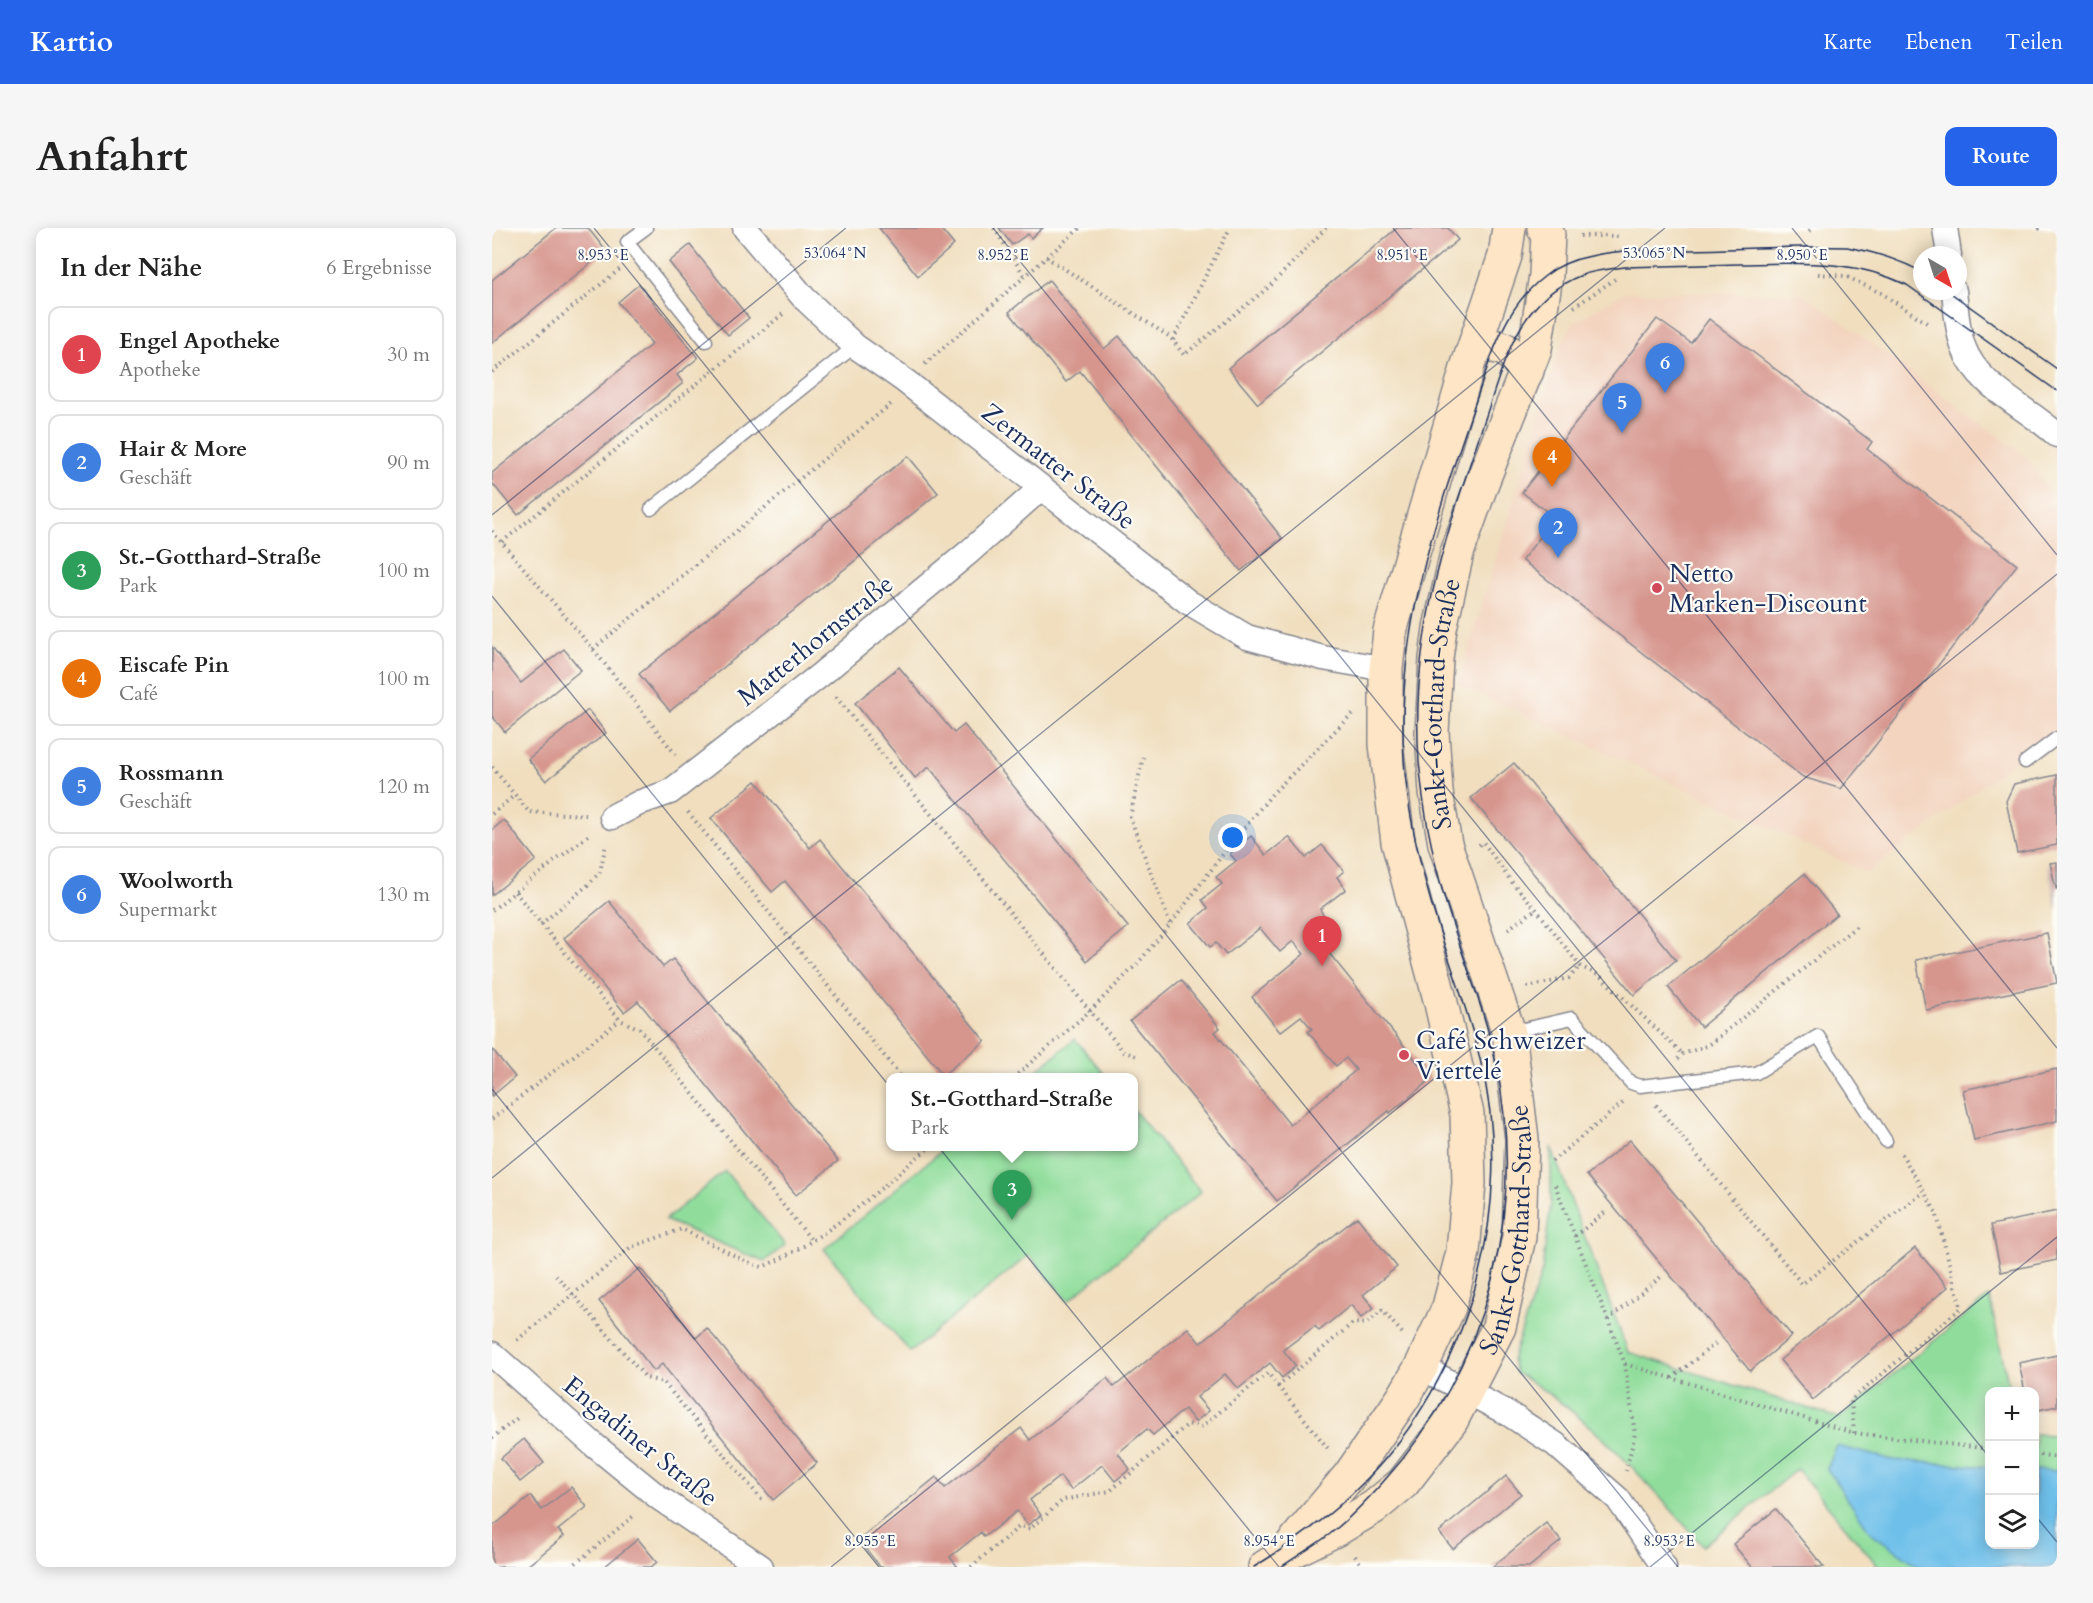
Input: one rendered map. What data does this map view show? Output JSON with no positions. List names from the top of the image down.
{
  "streets": {
    "street": [
      "Zermatter Straße",
      "Matterhornstraße",
      "Sankt-Gotthard-Straße",
      "Engadiner Straße"
    ]
  },
  "crossings": [
    ["Zermatter Straße", "Matterhornstraße"],
    ["Zermatter Straße", "Sankt-Gotthard-Straße"]
  ],
  "places": ["Netto Marken-Discount", "Café Schweizer Viertelé"],
  "north": "bottom right",
  "page": {
    "header": "Kartio",
    "nav": ["Karte", "Ebenen", "Teilen"],
    "buttons": "Route",
    "title": "Anfahrt",
    "heading": ["In der Nähe", "6 Ergebnisse"],
    "list": [
      {
        "mark": "1",
        "name": "Engel Apotheke",
        "note": "Apotheke",
        "value": "30 m"
      },
      {
        "mark": "2",
        "name": "Hair & More",
        "note": "Geschäft",
        "value": "90 m"
      },
      {
        "mark": "3",
        "name": "St.-Gotthard-Straße",
        "note": "Park",
        "value": "100 m"
      },
      {
        "mark": "4",
        "name": "Eiscafe Pin",
        "note": "Café",
        "value": "100 m"
      },
      {
        "mark": "5",
        "name": "Rossmann",
        "note": "Geschäft",
        "value": "120 m"
      },
      {
        "mark": "6",
        "name": "Woolworth",
        "note": "Supermarkt",
        "value": "130 m"
      }
    ],
    "pins": [
      "6",
      "5",
      "4",
      "2",
      "1",
      "3"
    ],
    "popup": ["St.-Gotthard-Straße", "Park"],
    "map_buttons": ["+", "−"]
  },
  "coordinates": [
    "53.065°N",
    "53.064°N",
    "8.953°E",
    "8.952°E",
    "8.951°E",
    "8.950°E",
    "8.955°E",
    "8.954°E"
  ]
}
